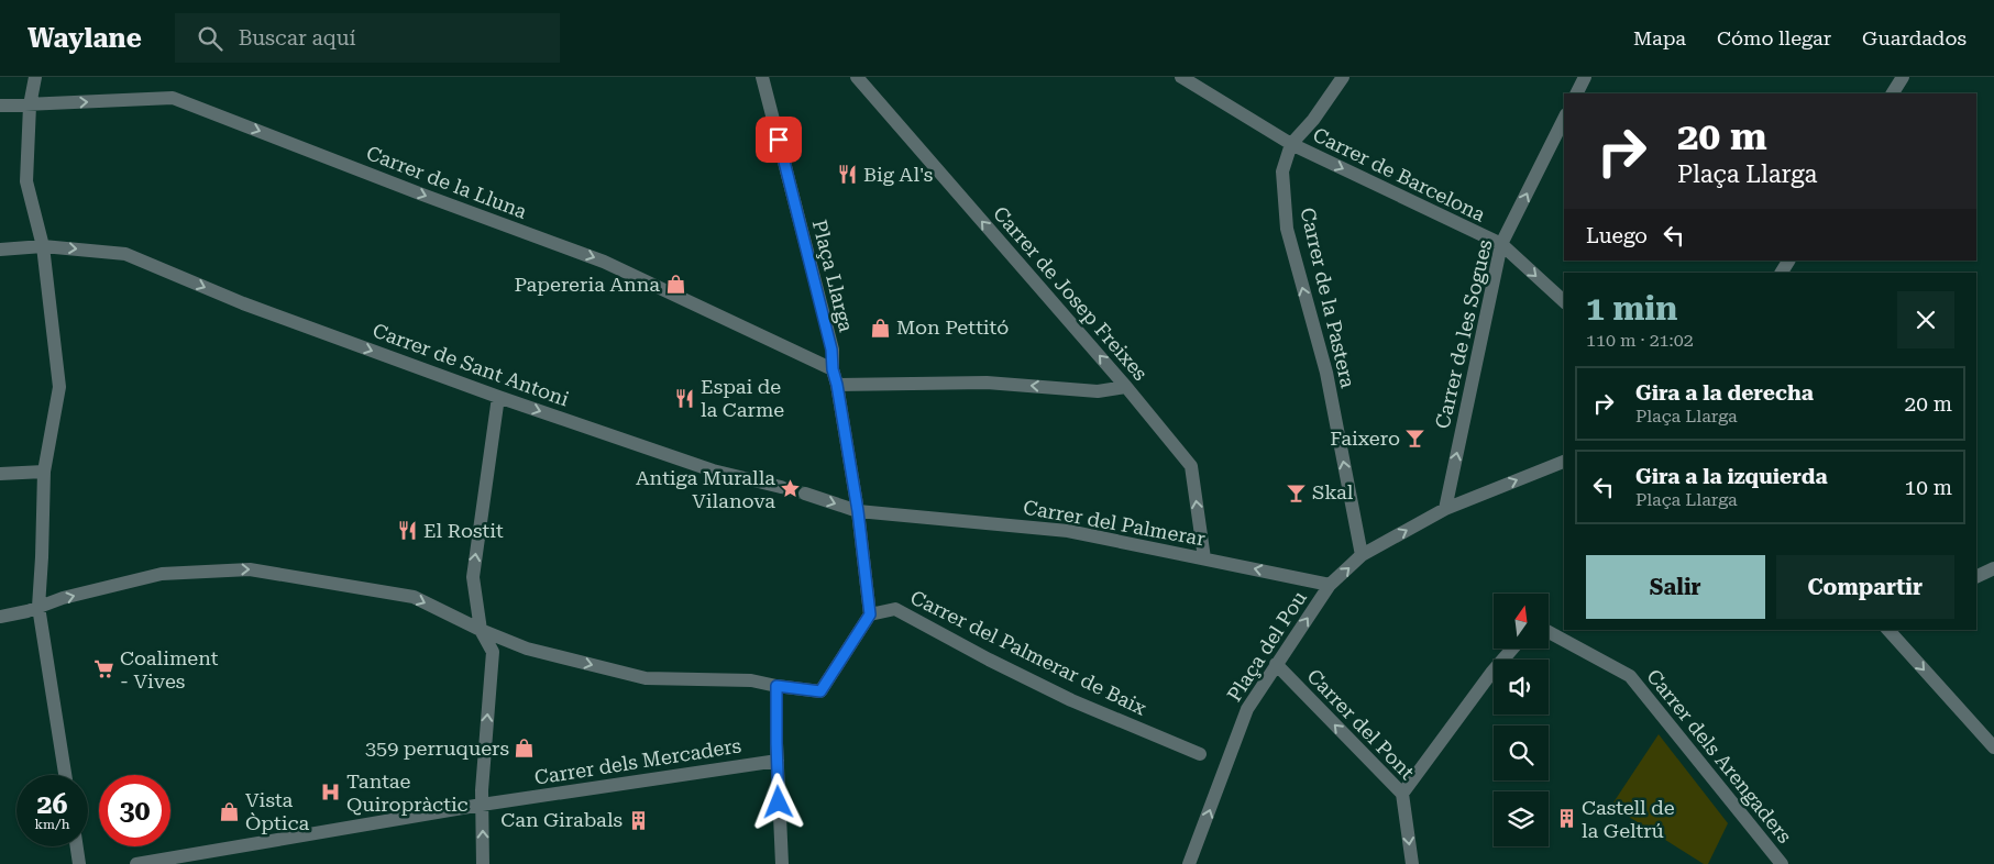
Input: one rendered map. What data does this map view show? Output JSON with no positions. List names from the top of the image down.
{
  "streets": {
    "street": [
      "Carrer de Barcelona",
      "Carrer de la Lluna",
      "Plaça Llarga",
      "Carrer de Josep Freixes",
      "Carrer de la Pastera",
      "Carrer de les Sogues",
      "Carrer de Sant Antoni",
      "Carrer del Palmerar",
      "Plaça del Pou",
      "Carrer del Palmerar de Baix",
      "Carrer del Pont",
      "Carrer dels Arengaders",
      "Carrer dels Mercaders"
    ]
  },
  "crossings": [
    ["Carrer de Barcelona", "Carrer de la Pastera"],
    ["Carrer de Barcelona", "Carrer de les Sogues"],
    ["Carrer de la Lluna", "Plaça Llarga"],
    ["Plaça Llarga", "Carrer del Palmerar"],
    ["Plaça Llarga", "Carrer del Palmerar de Baix"],
    ["Carrer de Josep Freixes", "Carrer del Palmerar"],
    ["Carrer de la Pastera", "Plaça del Pou"],
    ["Carrer de les Sogues", "Plaça del Pou"],
    ["Carrer del Palmerar", "Plaça del Pou"],
    ["Plaça del Pou", "Carrer del Pont"]
  ],
  "one_way": [
    "Carrer de Barcelona",
    "Carrer de la Lluna",
    "Carrer de Josep Freixes",
    "Carrer de la Pastera",
    "Carrer de les Sogues",
    "Carrer de Sant Antoni",
    "Plaça del Pou"
  ],
  "places": {
    "restaurant": ["Big Al's", "Espai de la Carme", "El Rostit"],
    "shop": [
      "Papereria Anna",
      "Mon Pettitó",
      "359 perruquers",
      "Vista Òptica"
    ],
    "bar": ["Faixero", "Skal"],
    "place": ["Antiga Muralla Vilanova"],
    "supermarket": ["Coaliment - Vives"],
    "hospital": ["Tantae Quiropràctic"],
    "building": ["Castell de la Geltrú", "Can Girabals"]
  },
  "north": "top",
  "page": {
    "header": "Waylane",
    "search": "Buscar aquí",
    "nav": ["Mapa", "Cómo llegar", "Guardados"],
    "turn": ["20 m", "Plaça Llarga"],
    "then": "Luego",
    "heading": ["1 min", "110 m · 21:02"],
    "list": [
      {
        "name": "Gira a la derecha",
        "note": "Plaça Llarga",
        "value": "20 m"
      },
      {
        "name": "Gira a la izquierda",
        "note": "Plaça Llarga",
        "value": "10 m"
      }
    ],
    "buttons": ["Salir", "Compartir"],
    "speed": "26 km/h",
    "limit": "30"
  }
}
